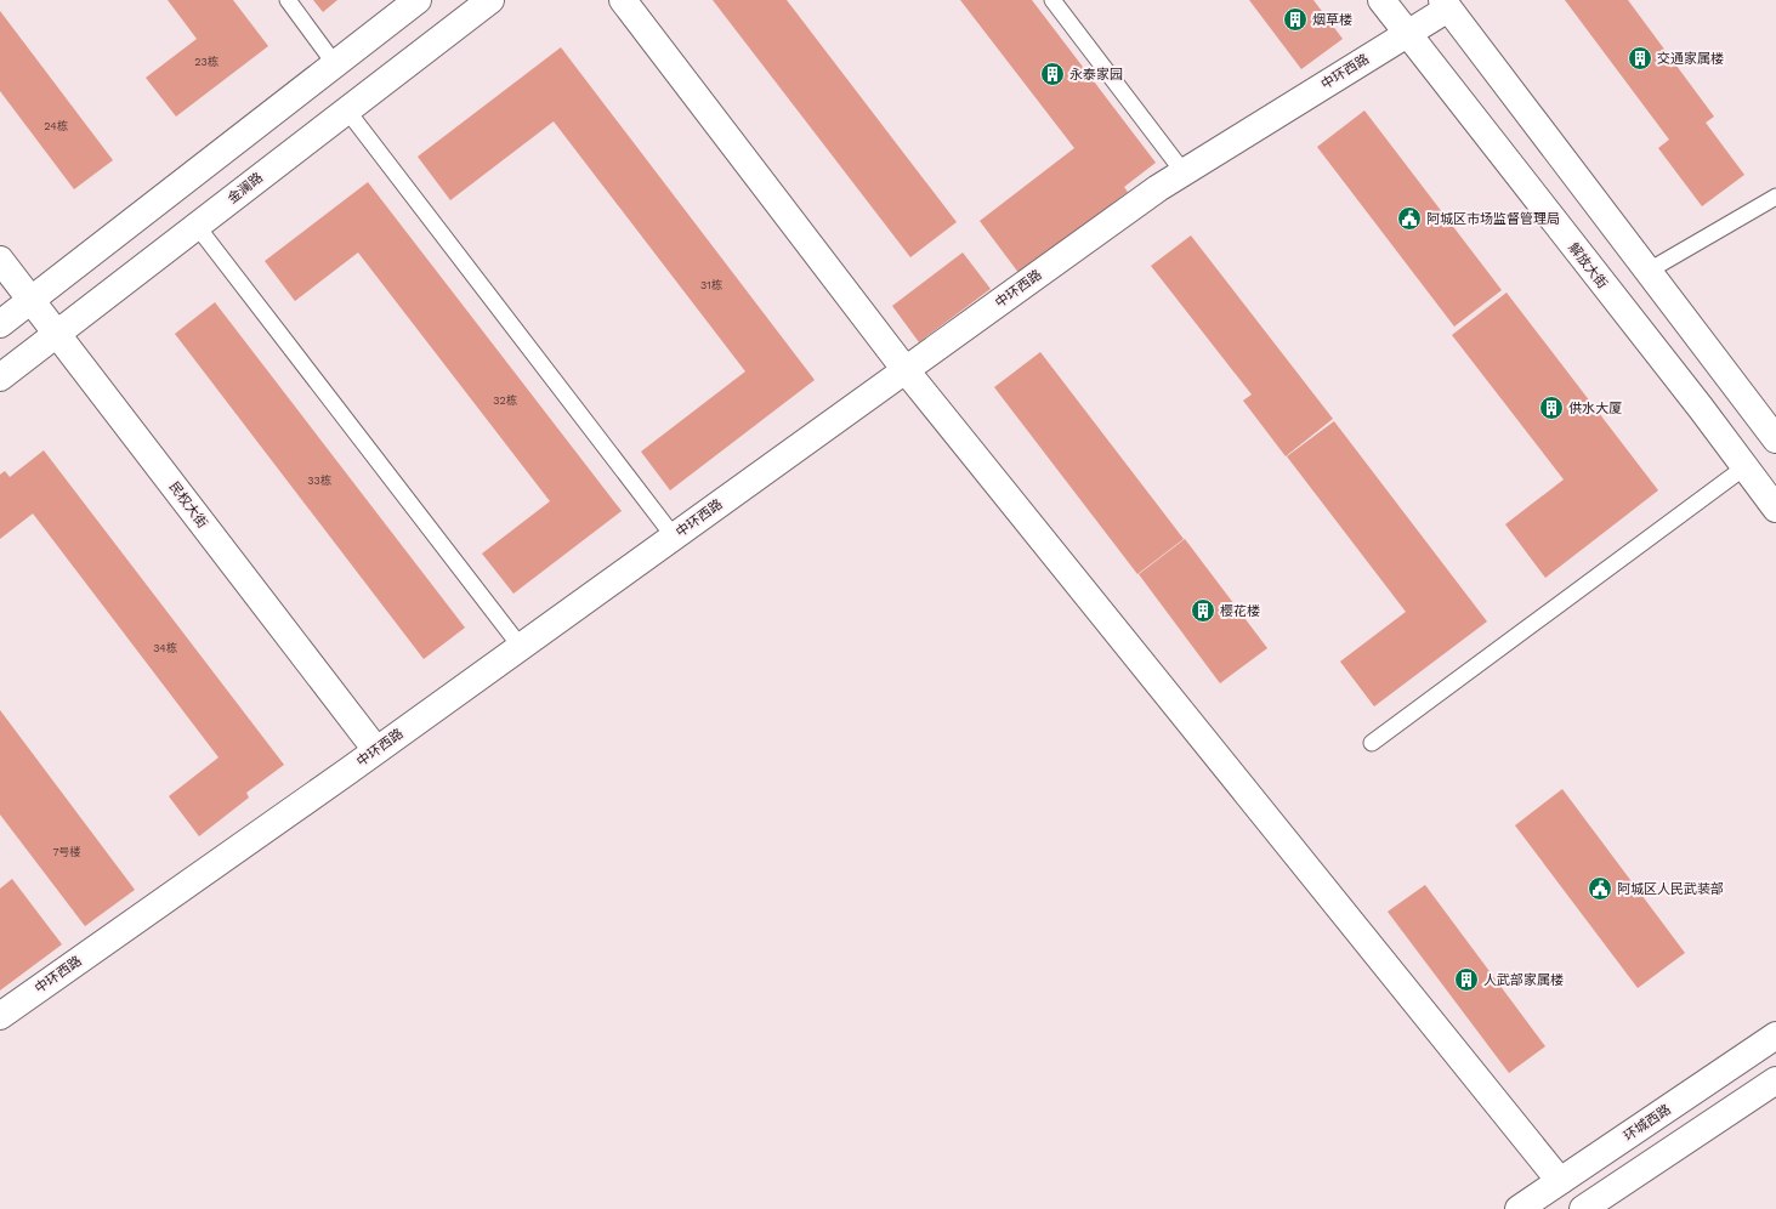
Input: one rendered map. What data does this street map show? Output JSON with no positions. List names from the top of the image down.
{
  "streets": {
    "street": [
      "中环西路",
      "金澜路",
      "解放大街",
      "民权大街",
      "环城西路"
    ]
  },
  "crossings": [
    ["中环西路", "解放大街"],
    ["中环西路", "民权大街"],
    ["金澜路", "民权大街"]
  ],
  "places": {
    "building": [
      "烟草楼",
      "交通家属楼",
      "永泰家园",
      "供水大厦",
      "樱花楼",
      "人武部家属楼"
    ],
    "public building": ["阿城区市场监督管理局", "阿城区人民武装部"]
  },
  "house_numbers": [
    "23栋",
    "24栋",
    "31栋",
    "32栋",
    "33栋",
    "34栋",
    "7号楼"
  ]
}
